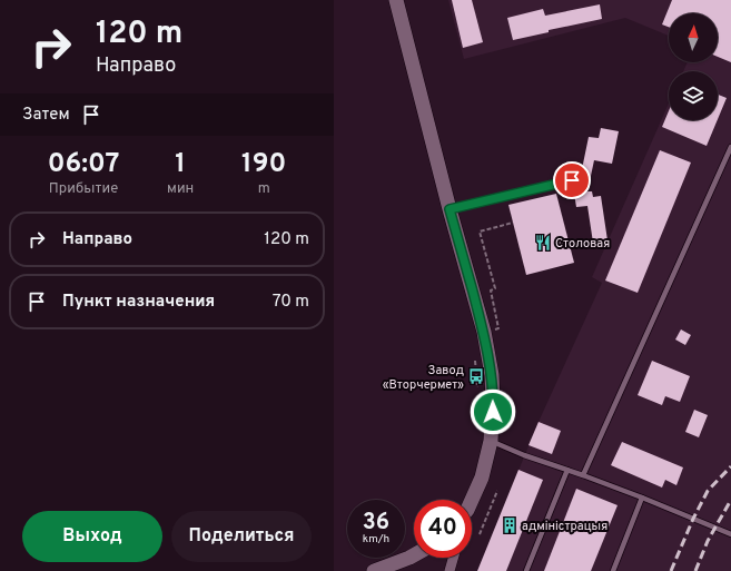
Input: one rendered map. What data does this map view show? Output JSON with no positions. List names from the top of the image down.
{
  "places": {
    "restaurant": ["Столовая"],
    "bus stop": ["Завод «Вторчермет»"],
    "building": ["адміністрацыя"]
  },
  "north": "top",
  "page": {
    "turn": ["120 m", "Направо"],
    "then": "Затем",
    "eta": [
      "06:07",
      "Прибытие",
      "1",
      "мин",
      "190",
      "m"
    ],
    "list": [
      {
        "name": "Направо",
        "value": "120 m"
      },
      {
        "name": "Пункт назначения",
        "value": "70 m"
      }
    ],
    "speed": "36 km/h",
    "limit": "40",
    "buttons": ["Выход", "Поделиться"]
  }
}
